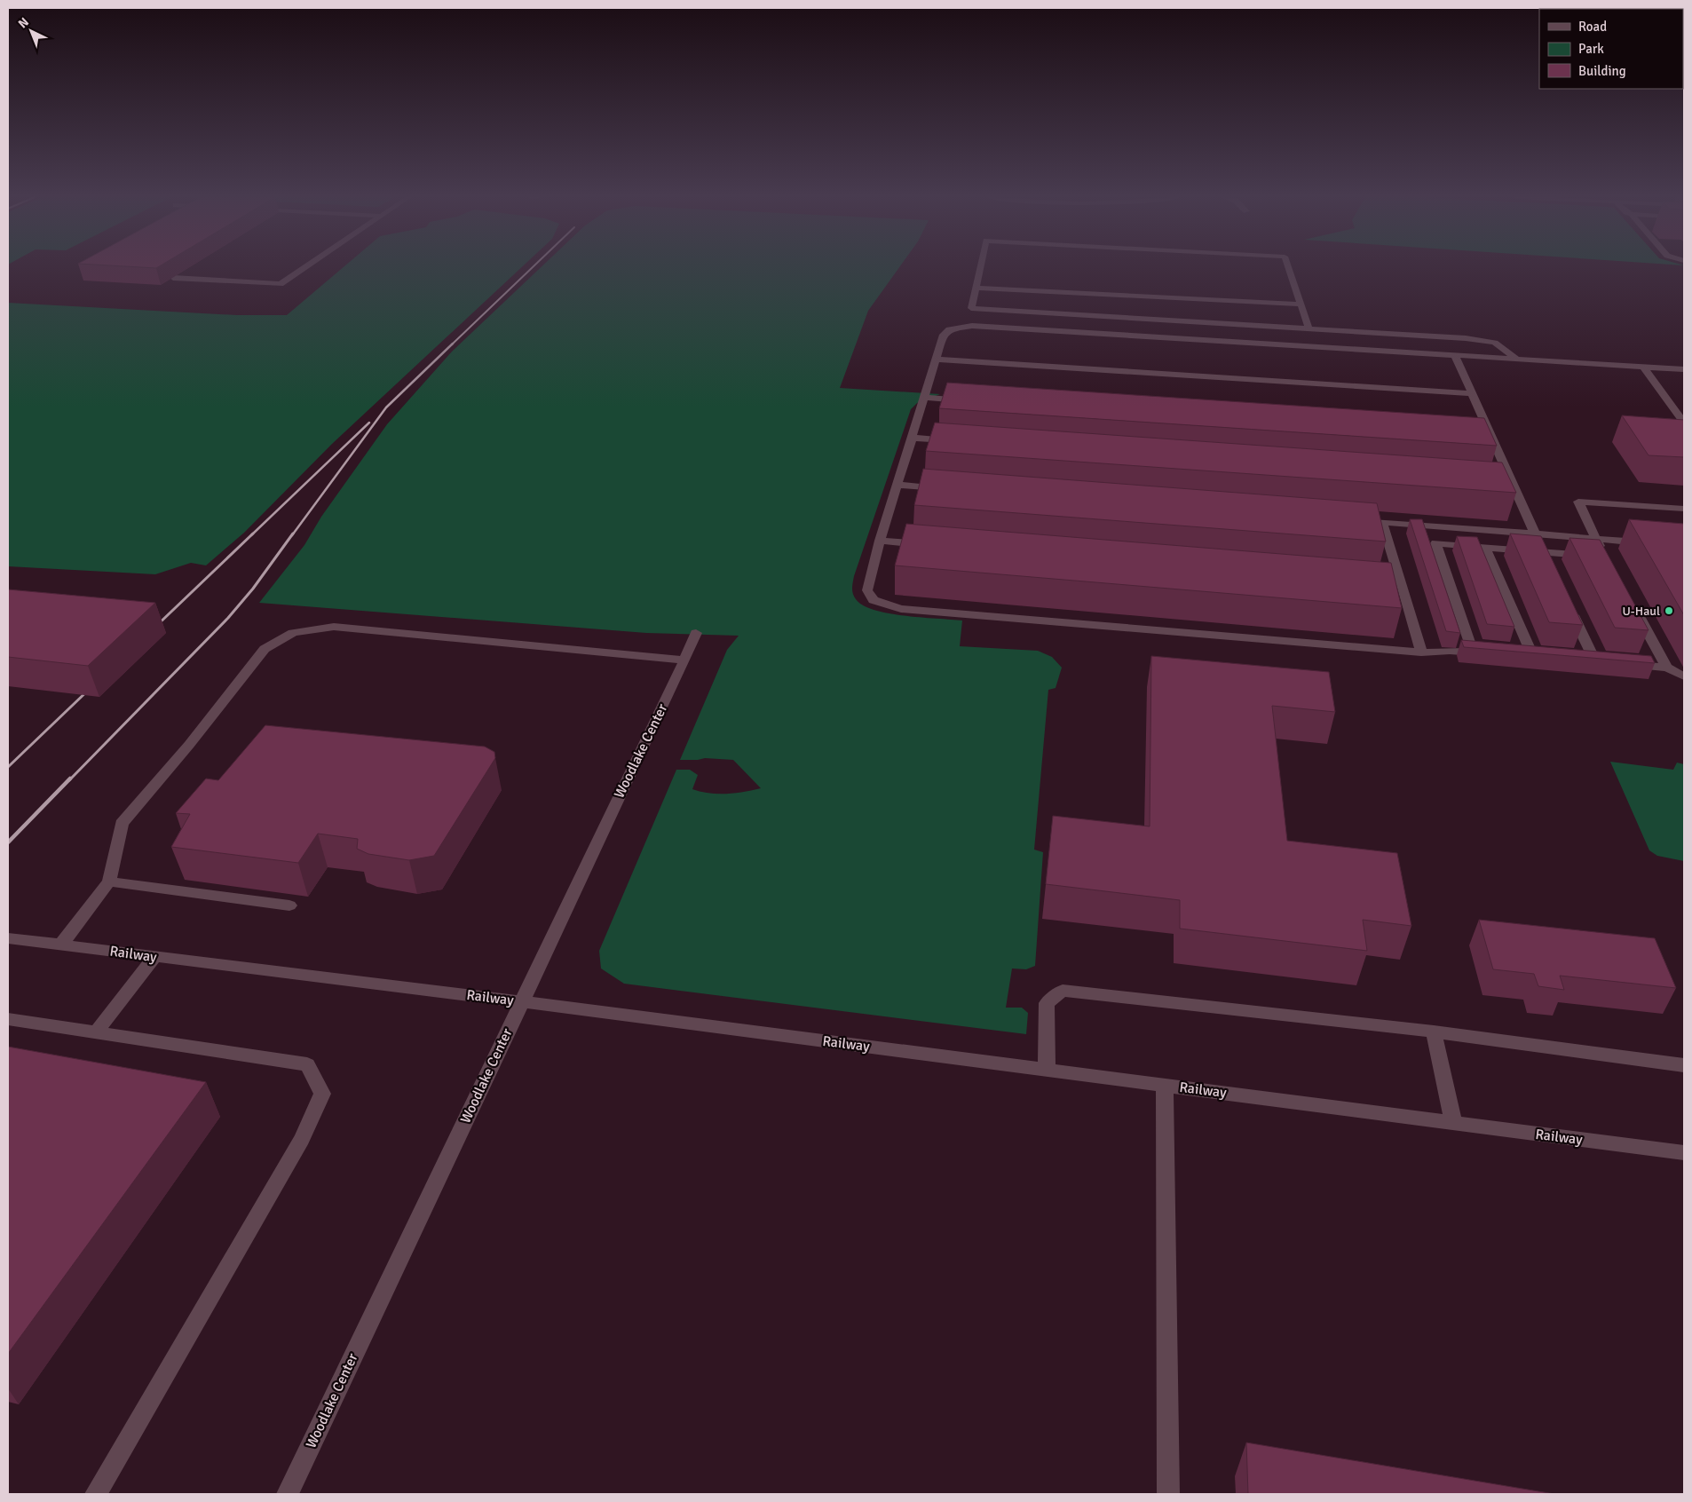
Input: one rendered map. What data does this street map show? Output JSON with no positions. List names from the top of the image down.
{
  "streets": {
    "street": ["Woodlake Center", "Railway"]
  },
  "crossings": [
    ["Woodlake Center", "Railway"]
  ],
  "places": ["U-Haul"],
  "legend": ["Road", "Park", "Building"],
  "north": "top left"
}
